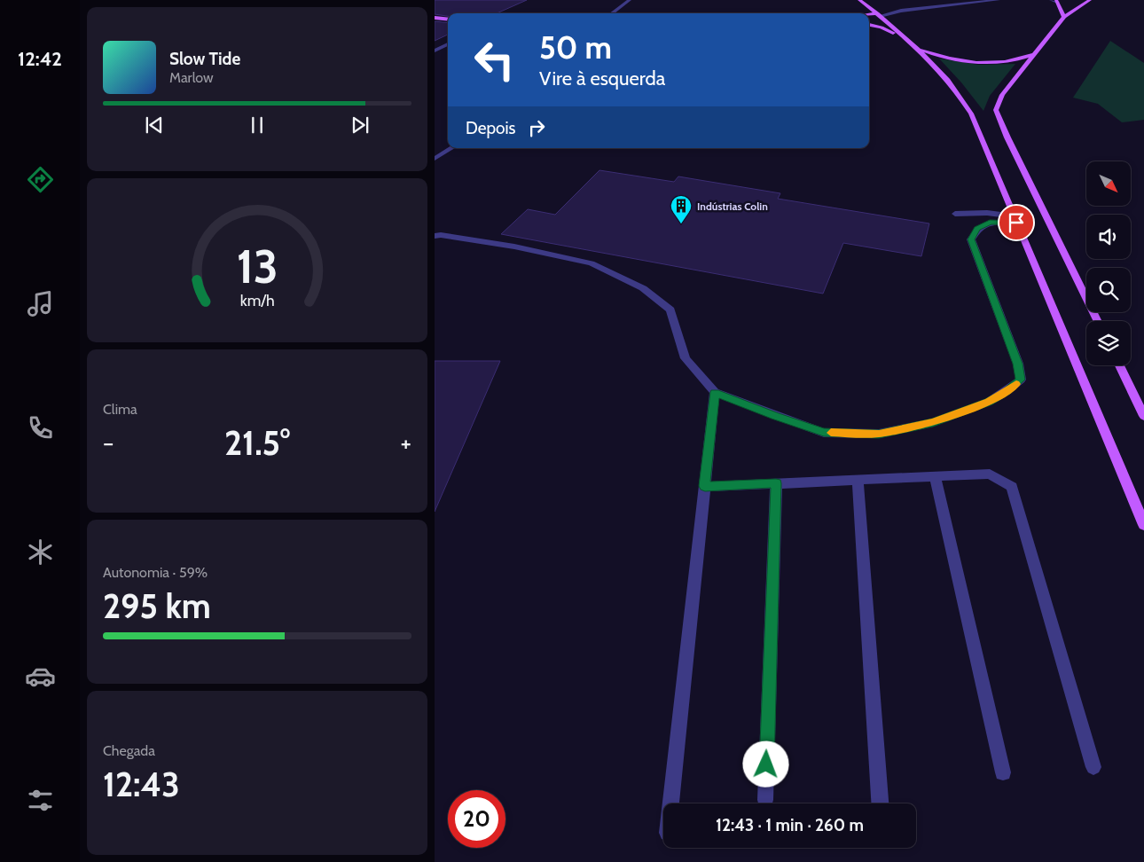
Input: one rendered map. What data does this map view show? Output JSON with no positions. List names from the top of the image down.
{
  "places": {
    "building": ["Indústrias Colin"]
  },
  "north": "bottom right",
  "page": {
    "tabs": "12:42",
    "turn": ["50 m", "Vire à esquerda"],
    "song": ["Slow Tide", "Marlow"],
    "then": "Depois",
    "tile": [
      "Clima",
      ["Autonomia · 59%", "295 km"],
      ["Chegada", "12:43"]
    ],
    "heat": ["−", "21.5°", "+"],
    "limit": "20",
    "trip": "12:43 · 1 min · 260 m",
    "gauge": ["13", "km/h"]
  }
}
